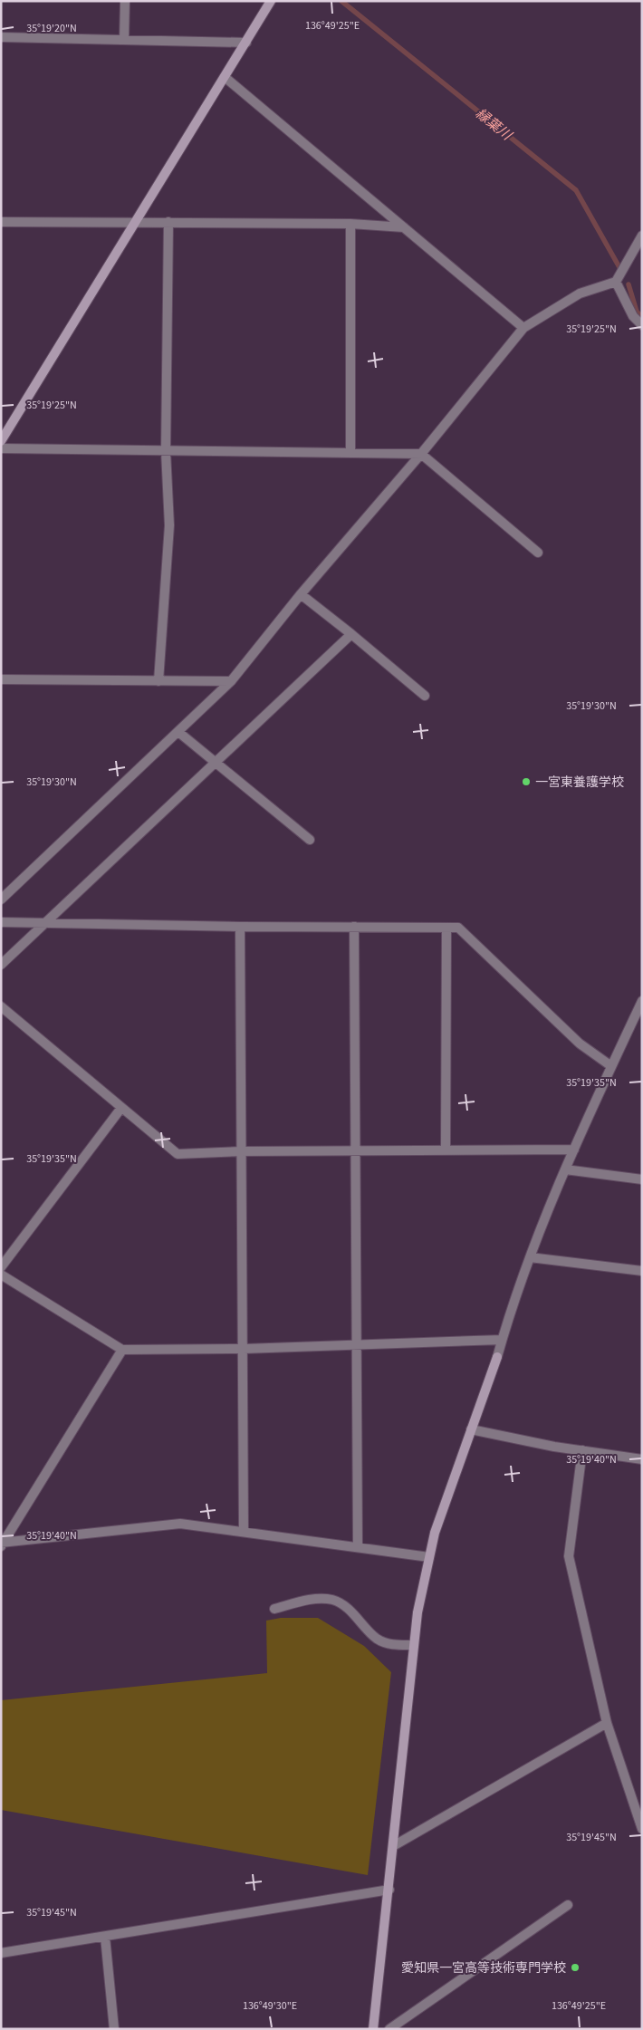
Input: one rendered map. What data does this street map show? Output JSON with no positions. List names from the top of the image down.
{
  "water": ["縁葉川"],
  "places": ["一宮東養護学校", "愛知県一宮高等技術専門学校"],
  "coordinates": [
    "136°49'25\"E",
    "35°19'20\"N",
    "35°19'25\"N",
    "35°19'30\"N",
    "35°19'35\"N",
    "35°19'40\"N",
    "35°19'45\"N",
    "136°49'30\"E"
  ]
}
